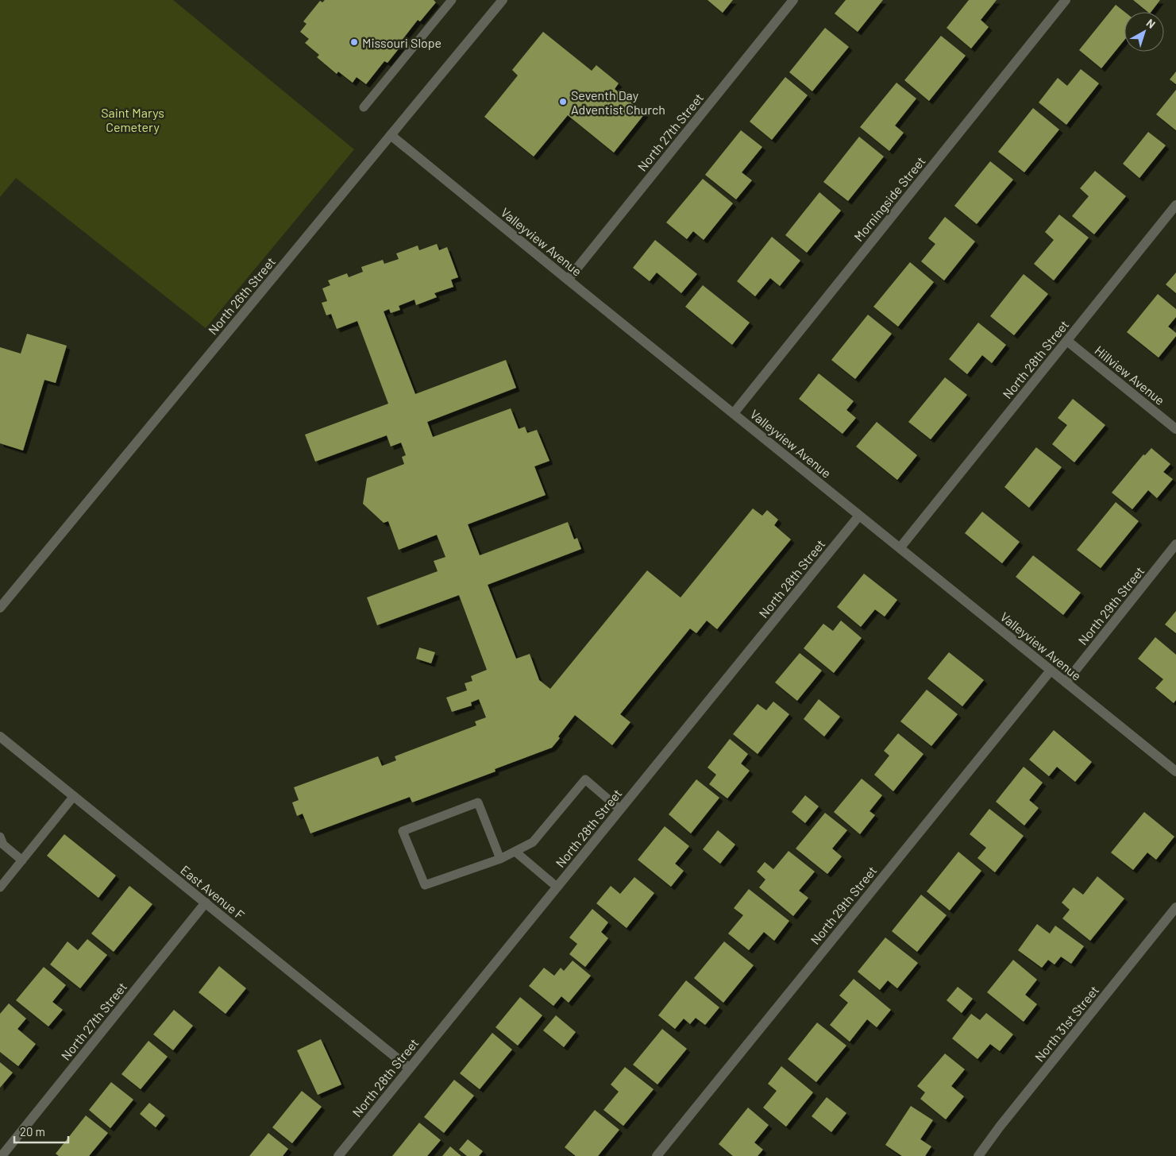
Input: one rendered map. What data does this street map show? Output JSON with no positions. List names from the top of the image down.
{
  "streets": {
    "street": [
      "North 27th Street",
      "Morningside Street",
      "Valleyview Avenue",
      "North 26th Street",
      "North 28th Street",
      "Hillview Avenue",
      "North 29th Street",
      "East Avenue F",
      "North 31st Street"
    ]
  },
  "crossings": [
    ["North 27th Street", "Valleyview Avenue"],
    ["North 27th Street", "East Avenue F"],
    ["Morningside Street", "Valleyview Avenue"],
    ["Valleyview Avenue", "North 26th Street"],
    ["Valleyview Avenue", "North 28th Street"],
    ["Valleyview Avenue", "North 29th Street"],
    ["North 28th Street", "Hillview Avenue"],
    ["North 28th Street", "East Avenue F"]
  ],
  "parks": ["Saint Marys Cemetery"],
  "places": ["Missouri Slope", "Seventh Day Adventist Church"],
  "scale_bar": "20 m",
  "north": "top right"
}
